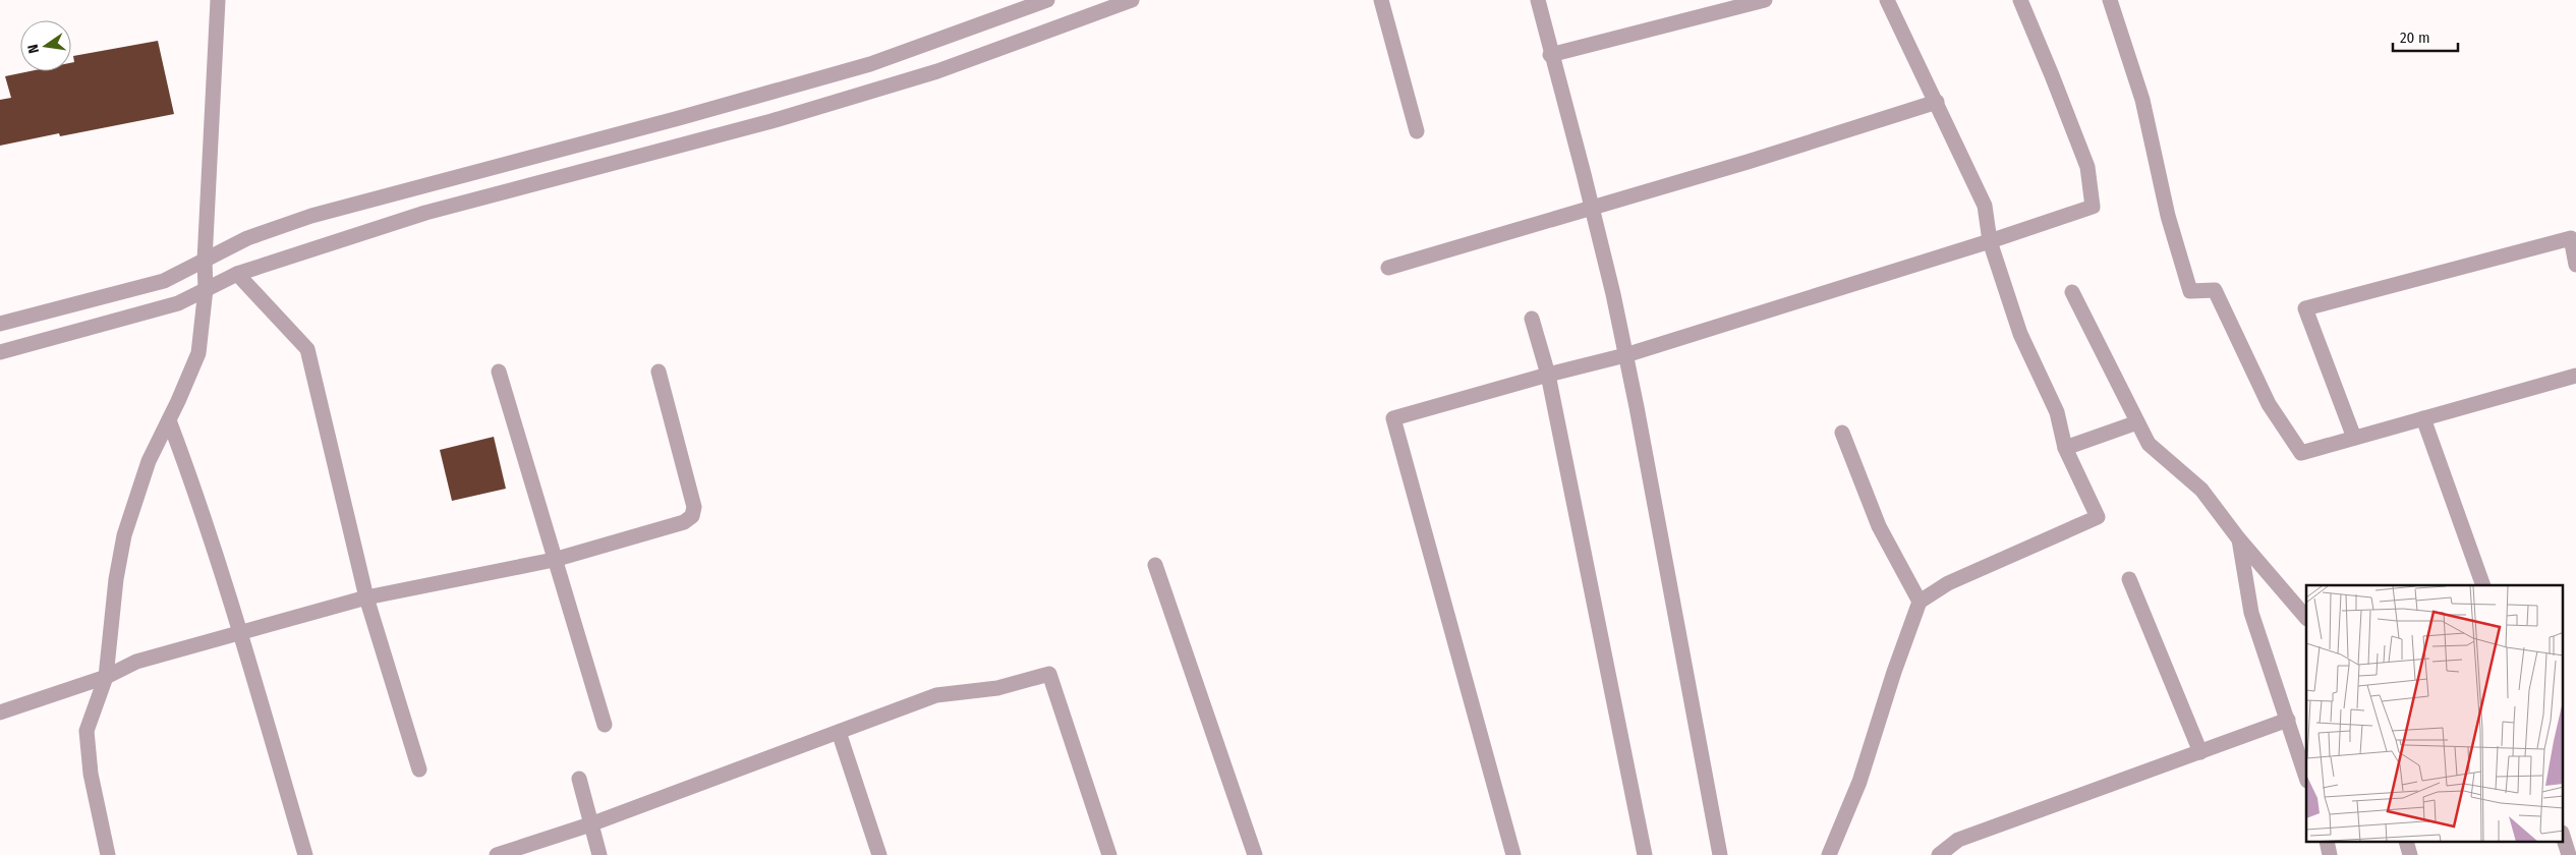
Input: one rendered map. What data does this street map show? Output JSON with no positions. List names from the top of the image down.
{
  "scale_bar": "20 m",
  "north": "left"
}
